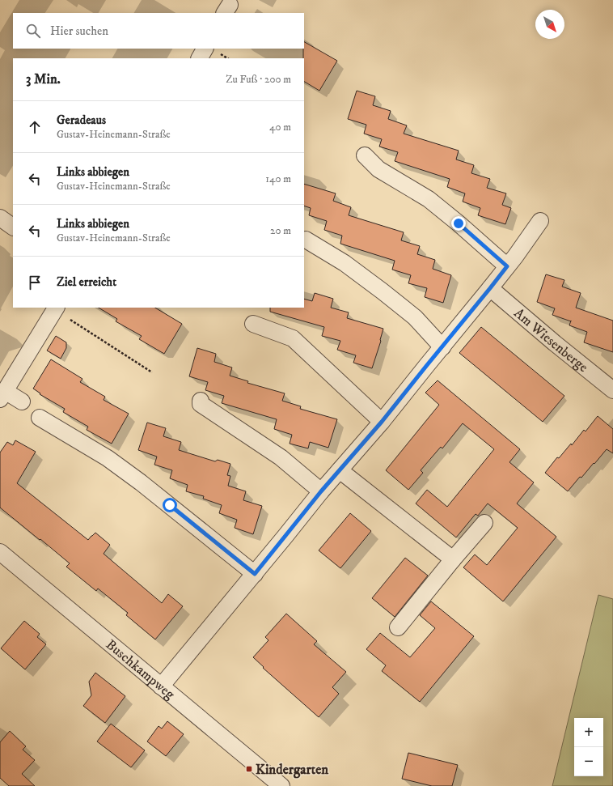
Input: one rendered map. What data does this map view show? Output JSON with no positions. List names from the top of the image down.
{
  "streets": {
    "street": ["Am Wiesenberge", "Buschkampweg"]
  },
  "places": {
    "transit": ["Kindergarten"]
  },
  "north": "bottom right",
  "page": {
    "search": "Hier suchen",
    "heading": ["3 Min.", "Zu Fuß · 200 m"],
    "list": [
      ["Geradeaus", "Gustav-Heinemann-Straße", "40 m"],
      ["Links abbiegen", "Gustav-Heinemann-Straße", "140 m"],
      ["Links abbiegen", "Gustav-Heinemann-Straße", "20 m"],
      "Ziel erreicht"
    ],
    "map_buttons": ["+", "−"]
  }
}
